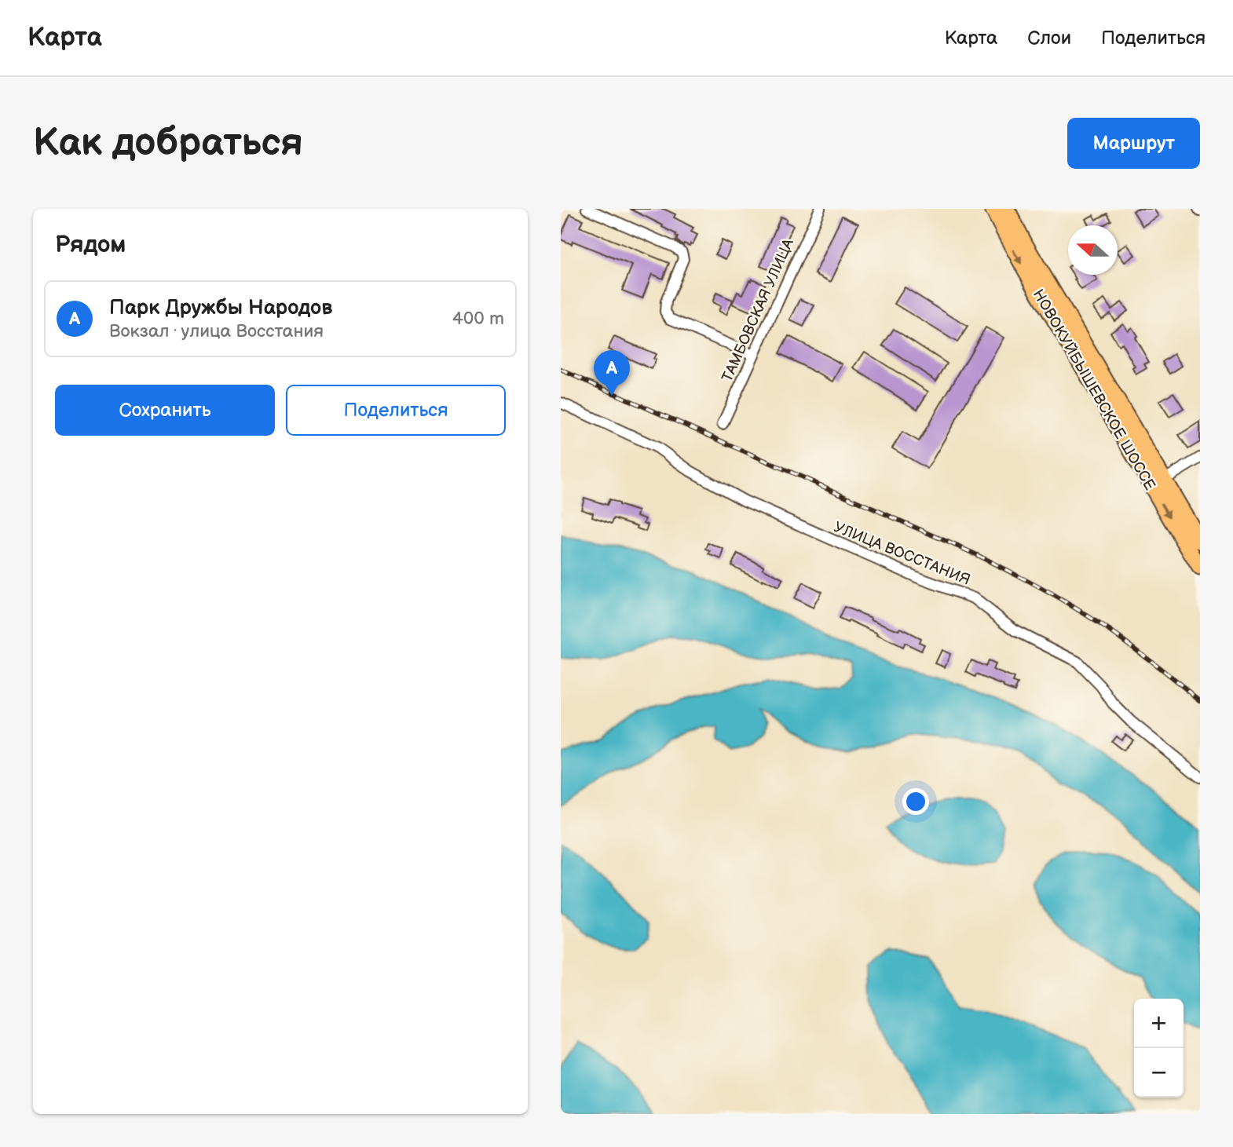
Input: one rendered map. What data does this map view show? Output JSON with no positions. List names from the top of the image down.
{
  "streets": {
    "main road": ["НОВОКУЙБЫШЕВСКОЕ ШОССЕ"],
    "street": ["ТАМБОВСКАЯ УЛИЦА", "УЛИЦА ВОССТАНИЯ"]
  },
  "north": "left",
  "page": {
    "header": "Карта",
    "nav": ["Карта", "Слои", "Поделиться"],
    "buttons": [
      "Маршрут",
      ["Сохранить", "Поделиться"]
    ],
    "title": "Как добраться",
    "heading": "Рядом",
    "list": [
      {
        "mark": "A",
        "name": "Парк Дружбы Народов",
        "note": "Вокзал · улица Восстания",
        "value": "400 m"
      }
    ],
    "pins": "A",
    "map_buttons": ["+", "−"]
  }
}
